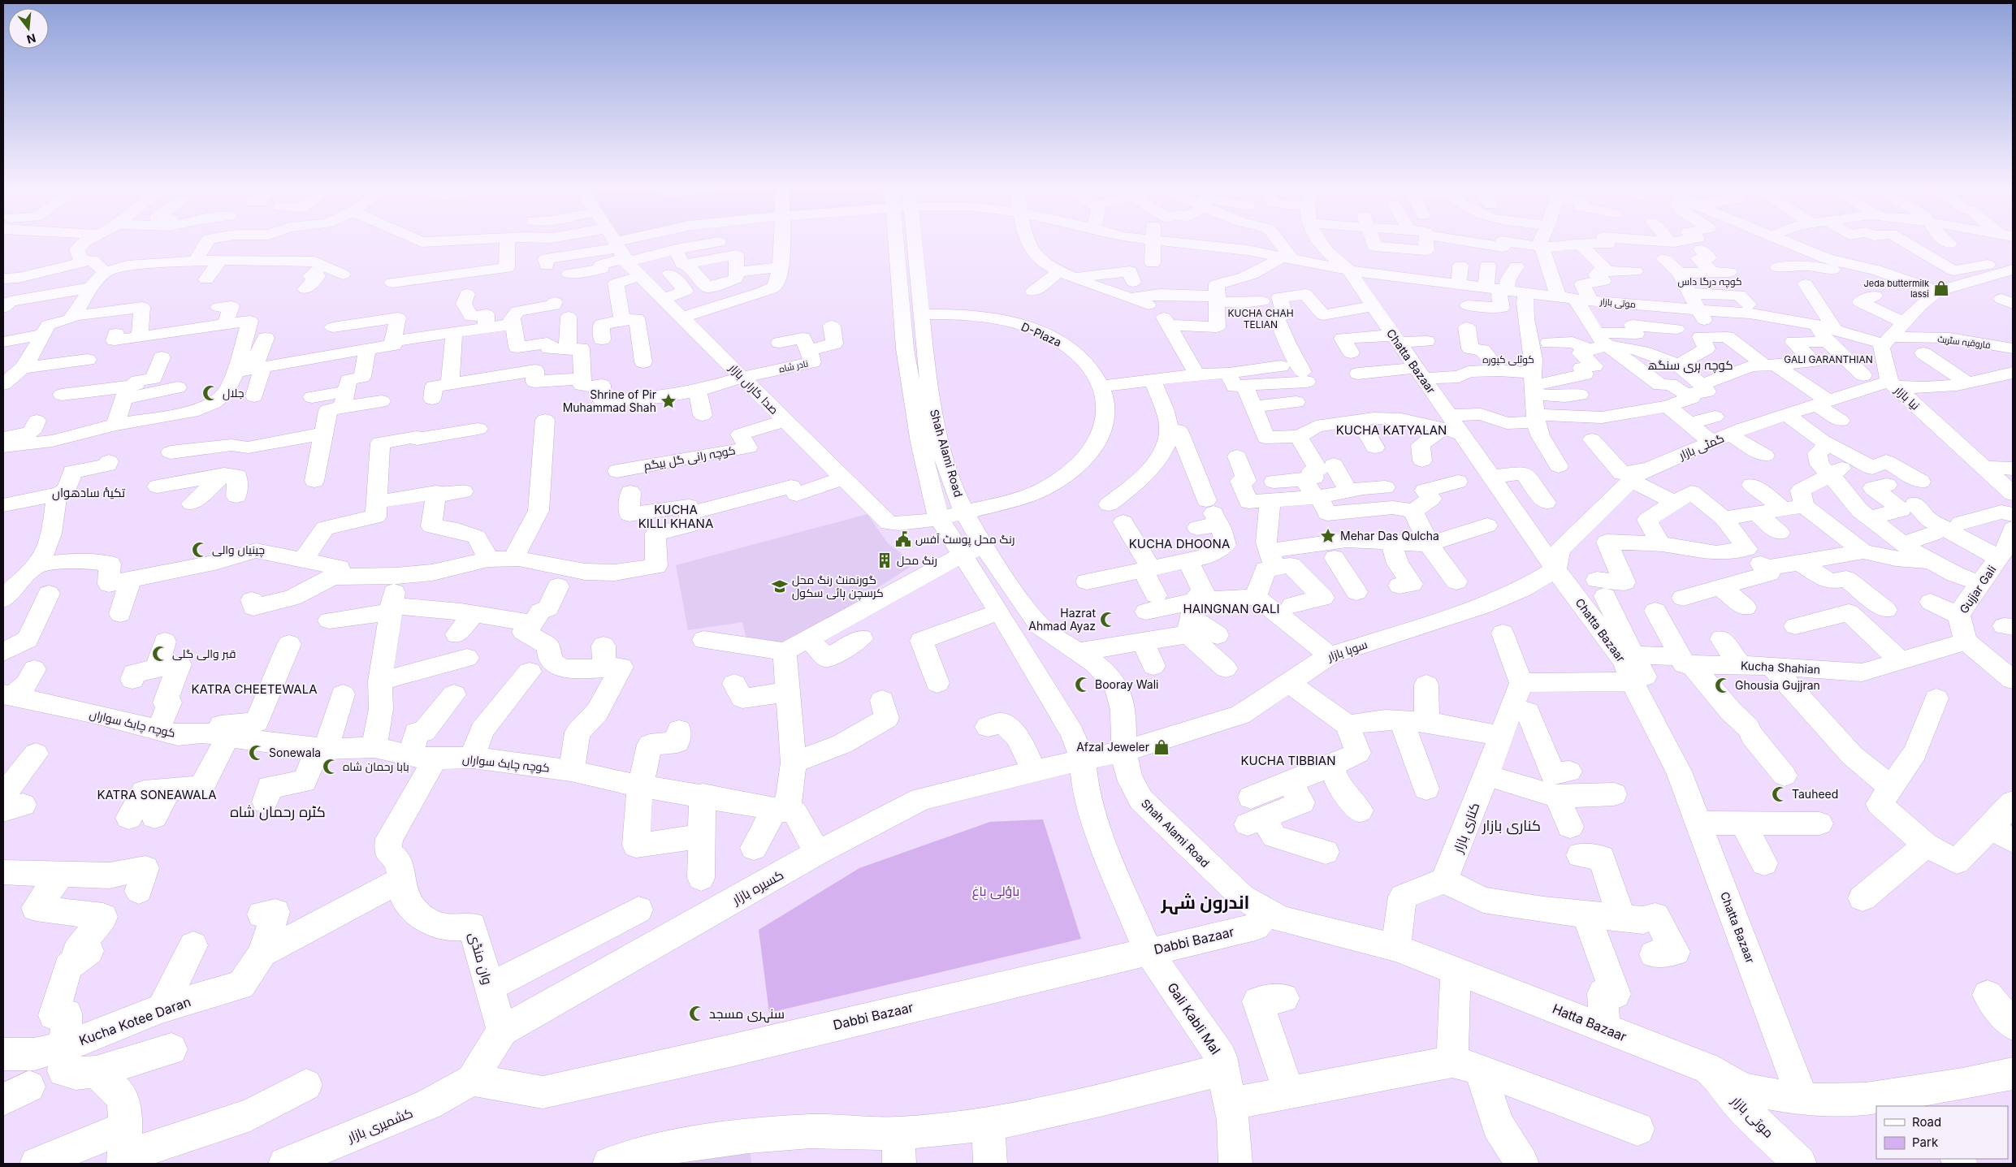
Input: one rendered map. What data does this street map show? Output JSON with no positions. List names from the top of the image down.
{
  "streets": {
    "street": [
      "موتی بازار",
      "D-Plaza",
      "فاروقیہ سٹریٹ",
      "Chatta Bazaar",
      "نادر شاہ",
      "صدا کاراں بازار",
      "نیا بازار",
      "گمٹی بازار",
      "Shah Alami Road",
      "کوچہ رانی گل بیگم",
      "Gujjar Gali",
      "سوہا بازار",
      "Kucha Shahian",
      "کوچہ چابک سواراں",
      "کناری بازار",
      "کسیرہ بازار",
      "Dabbi Bazaar",
      "وان منڈی",
      "Gali Kabli Mal",
      "Kucha Kotee Daran",
      "Hatta Bazaar",
      "کشمیری بازار"
    ]
  },
  "crossings": [
    ["موتی بازار", "Chatta Bazaar"],
    ["موتی بازار", "صدا کاراں بازار"],
    ["موتی بازار", "Hatta Bazaar"],
    ["D-Plaza", "صدا کاراں بازار"],
    ["D-Plaza", "Shah Alami Road"],
    ["فاروقیہ سٹریٹ", "نیا بازار"],
    ["Chatta Bazaar", "گمٹی بازار"],
    ["Chatta Bazaar", "سوہا بازار"],
    ["Chatta Bazaar", "Kucha Shahian"],
    ["Chatta Bazaar", "Hatta Bazaar"],
    ["نادر شاہ", "صدا کاراں بازار"],
    ["صدا کاراں بازار", "Shah Alami Road"],
    ["صدا کاراں بازار", "کوچہ رانی گل بیگم"],
    ["نیا بازار", "گمٹی بازار"],
    ["گمٹی بازار", "سوہا بازار"],
    ["Shah Alami Road", "سوہا بازار"],
    ["Shah Alami Road", "کسیرہ بازار"],
    ["Shah Alami Road", "Dabbi Bazaar"],
    ["Shah Alami Road", "Gali Kabli Mal"],
    ["Shah Alami Road", "Hatta Bazaar"],
    ["Gujjar Gali", "Kucha Shahian"],
    ["سوہا بازار", "کسیرہ بازار"],
    ["Kucha Shahian", "کناری بازار"],
    ["کوچہ چابک سواراں", "وان منڈی"],
    ["کسیرہ بازار", "وان منڈی"],
    ["Dabbi Bazaar", "Gali Kabli Mal"],
    ["Dabbi Bazaar", "Hatta Bazaar"],
    ["Dabbi Bazaar", "کشمیری بازار"],
    ["وان منڈی", "Kucha Kotee Daran"]
  ],
  "districts": [
    "کوچہ درگا داس",
    "KUCHA CHAH TELIAN",
    "کوٹلی کپورہ",
    "GALI GARANTHIAN",
    "کوچہ ہری سنگھ",
    "KUCHA KATYALAN",
    "تکیۂ سادھواں",
    "KUCHA KILLI KHANA",
    "KUCHA DHOONA",
    "HAINGNAN GALI",
    "KATRA CHEETEWALA",
    "KUCHA TIBBIAN",
    "KATRA SONEAWALA",
    "کٹرہ رحمان شاہ",
    "کناری بازار",
    "اندرون شہر"
  ],
  "parks": ["باؤلی باغ"],
  "places": {
    "shop": ["Jeda buttermilk lassi", "Afzal Jeweler"],
    "mosque": [
      "جلال",
      "چینیاں والی",
      "Hazrat Ahmad Ayaz",
      "قبر والی گلی",
      "Booray Wali",
      "Ghousia Gujjran",
      "Sonewala",
      "بابا رحمان شاہ",
      "Tauheed",
      "سنہری مسجد"
    ],
    "place": ["Shrine of Pir Muhammad Shah", "Mehar Das Qulcha"],
    "public building": ["رنگ محل پوسٹ آفس"],
    "building": ["رنگ محل"],
    "school or university": ["گورنمنٹ رنگ محل کرسچن ہائی سکول"]
  },
  "legend": ["Road", "Park"],
  "north": "bottom"
}
